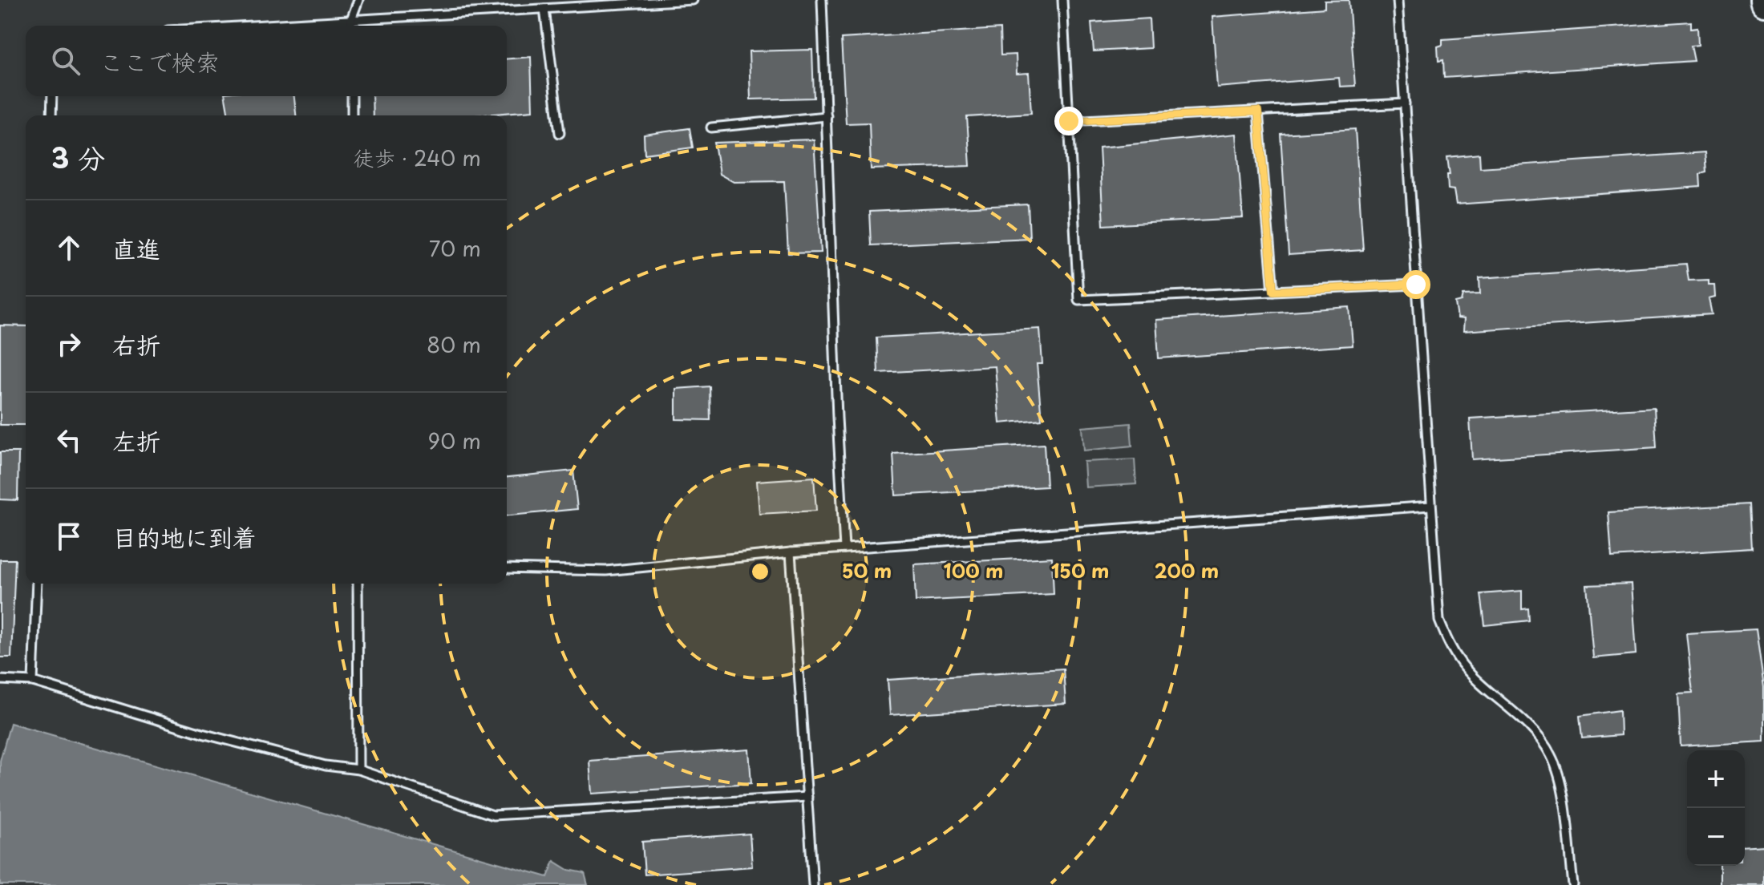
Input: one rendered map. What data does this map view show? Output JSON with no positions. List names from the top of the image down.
{
  "page": {
    "search": "ここで検索",
    "heading": ["3 分", "徒歩 · 240 m"],
    "list": [
      ["直進", "70 m"],
      ["右折", "80 m"],
      ["左折", "90 m"],
      "目的地に到着"
    ],
    "map_buttons": ["+", "−"]
  },
  "rings": [
    "50 m",
    "100 m",
    "150 m",
    "200 m"
  ]
}
